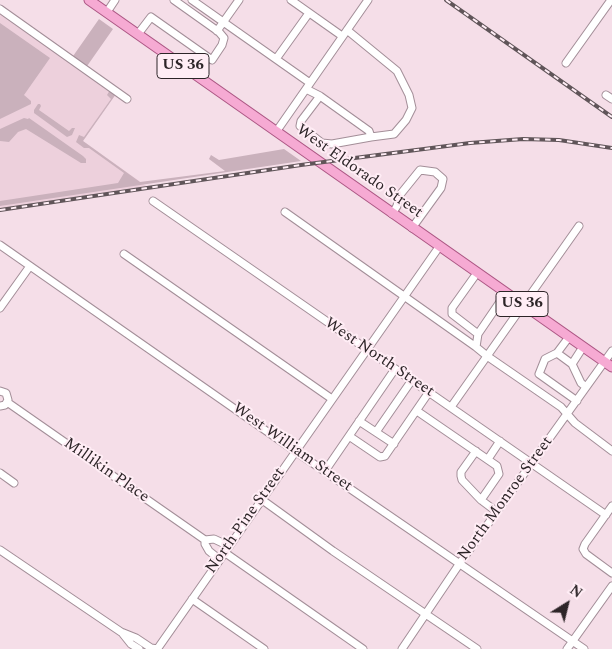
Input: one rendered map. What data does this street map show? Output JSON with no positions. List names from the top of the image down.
{
  "streets": {
    "main road": ["US 36", "West Eldorado Street"],
    "street": [
      "West North Street",
      "West William Street",
      "Millikin Place",
      "North Monroe Street",
      "North Pine Street"
    ]
  },
  "crossings": [
    ["West Eldorado Street", "North Monroe Street"],
    ["West Eldorado Street", "North Pine Street"],
    ["West North Street", "North Monroe Street"],
    ["West North Street", "North Pine Street"],
    ["West William Street", "North Monroe Street"],
    ["West William Street", "North Pine Street"],
    ["Millikin Place", "North Pine Street"]
  ],
  "north": "top right"
}
